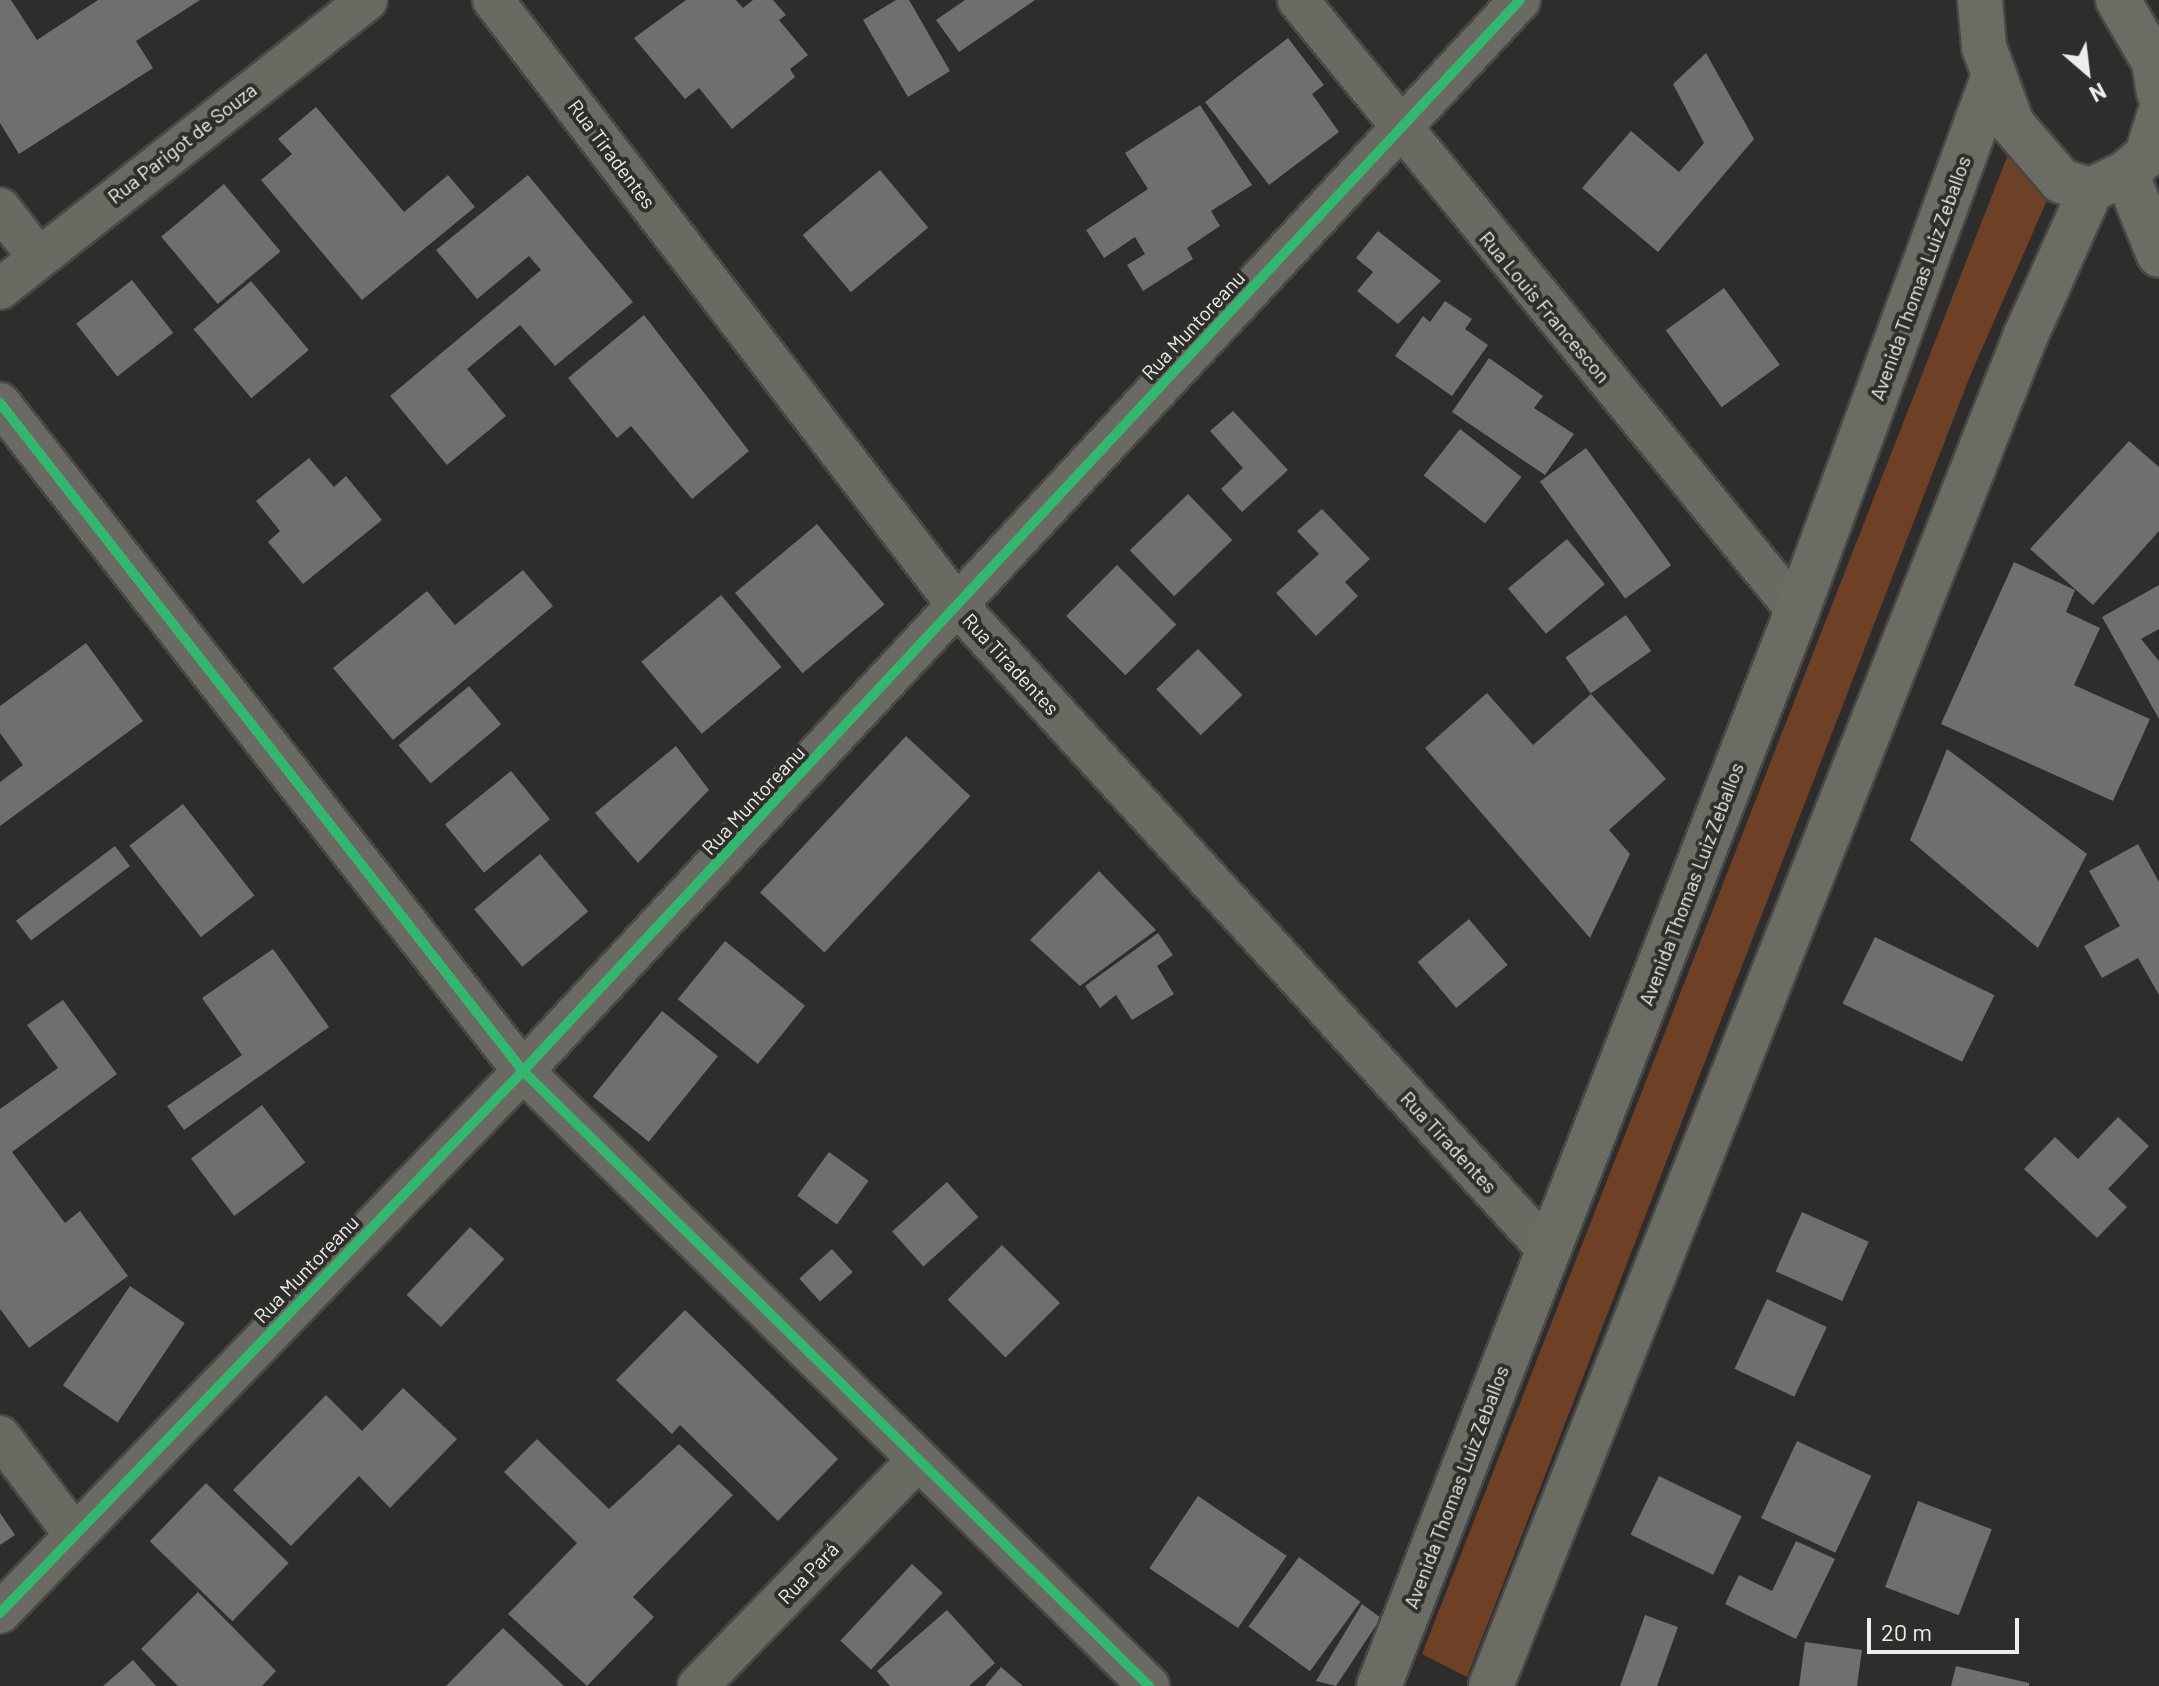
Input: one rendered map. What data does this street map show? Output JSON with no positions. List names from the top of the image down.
{
  "streets": {
    "main road": ["Avenida Thomas Luiz Zeballos"],
    "street": [
      "Rua Parigot de Souza",
      "Rua Tiradentes",
      "Rua Louis Francescon",
      "Rua Muntoreanu",
      "Rua Pará"
    ]
  },
  "crossings": [
    ["Rua Tiradentes", "Avenida Thomas Luiz Zeballos"],
    ["Rua Tiradentes", "Rua Muntoreanu"],
    ["Avenida Thomas Luiz Zeballos", "Rua Louis Francescon"],
    ["Rua Louis Francescon", "Rua Muntoreanu"]
  ],
  "scale_bar": "20 m",
  "north": "bottom right"
}
